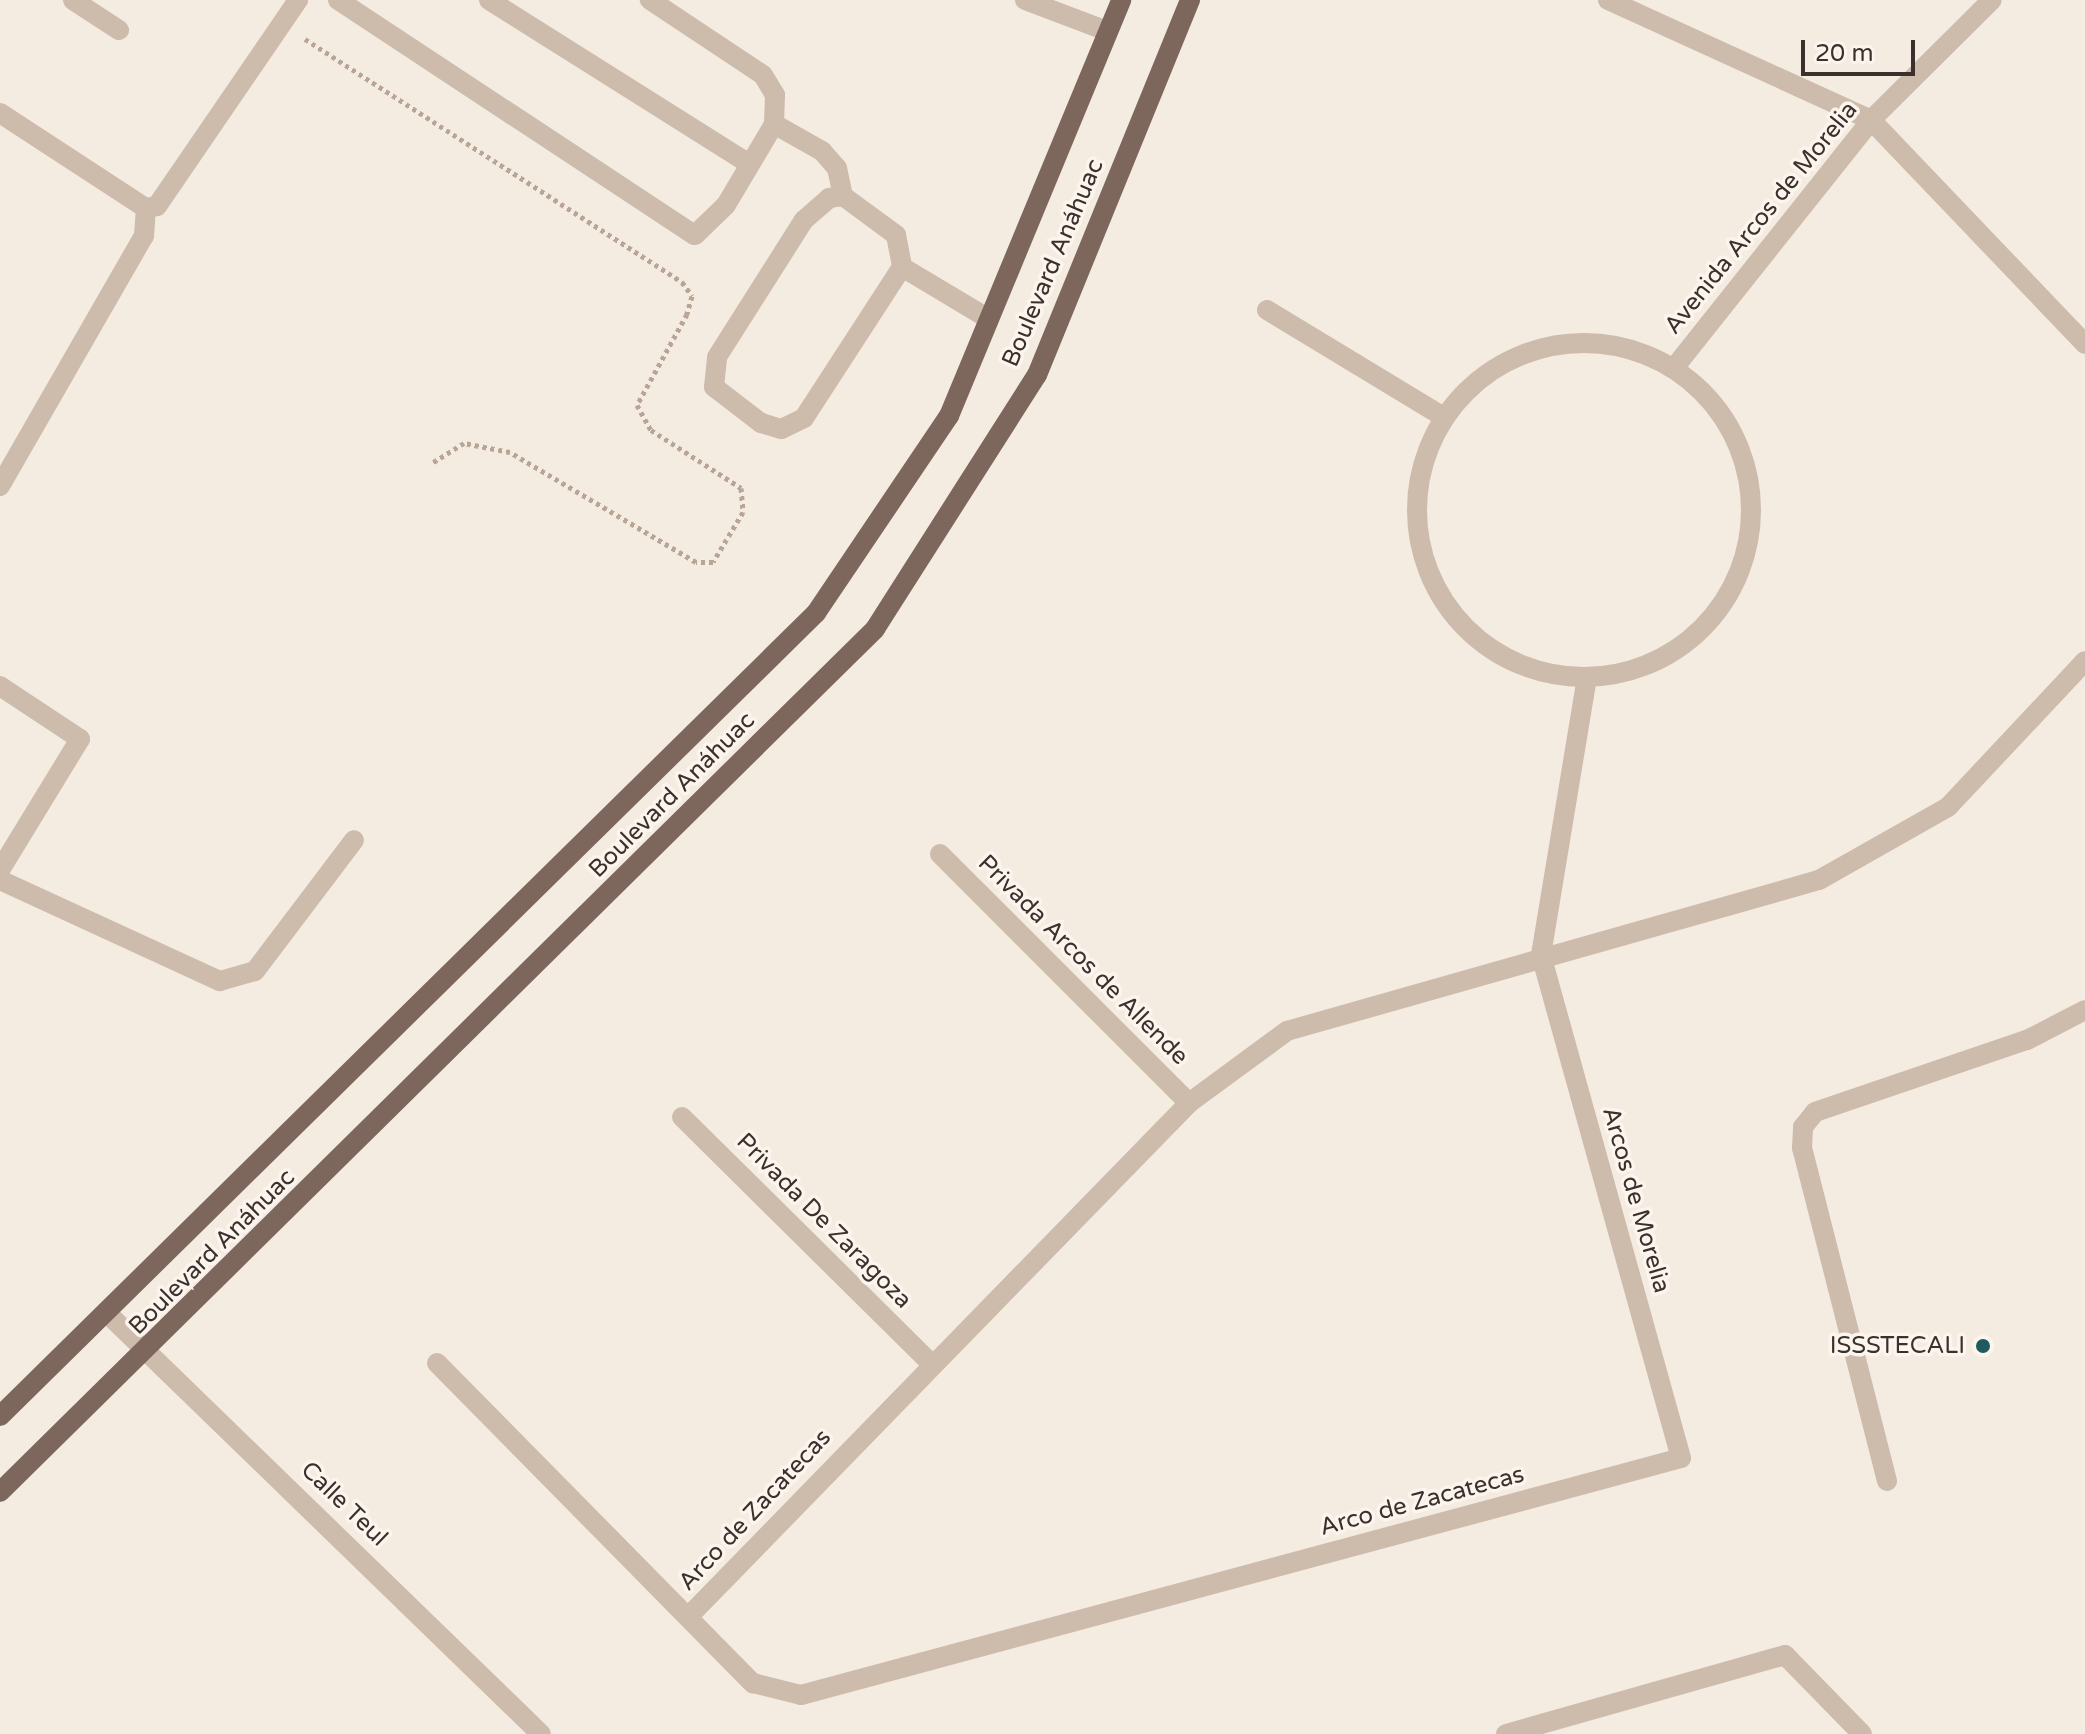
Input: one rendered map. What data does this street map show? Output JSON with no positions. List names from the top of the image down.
{
  "streets": {
    "main road": ["Boulevard Anáhuac"],
    "street": [
      "Avenida Arcos de Morelia",
      "Privada Arcos de Allende",
      "Arcos de Morelia",
      "Privada De Zaragoza",
      "Arco de Zacatecas",
      "Calle Teul"
    ]
  },
  "crossings": [
    ["Boulevard Anáhuac", "Calle Teul"],
    ["Privada Arcos de Allende", "Arco de Zacatecas"],
    ["Arcos de Morelia", "Arco de Zacatecas"],
    ["Privada De Zaragoza", "Arco de Zacatecas"]
  ],
  "places": ["ISSSTECALI"],
  "scale_bar": "20 m"
}
